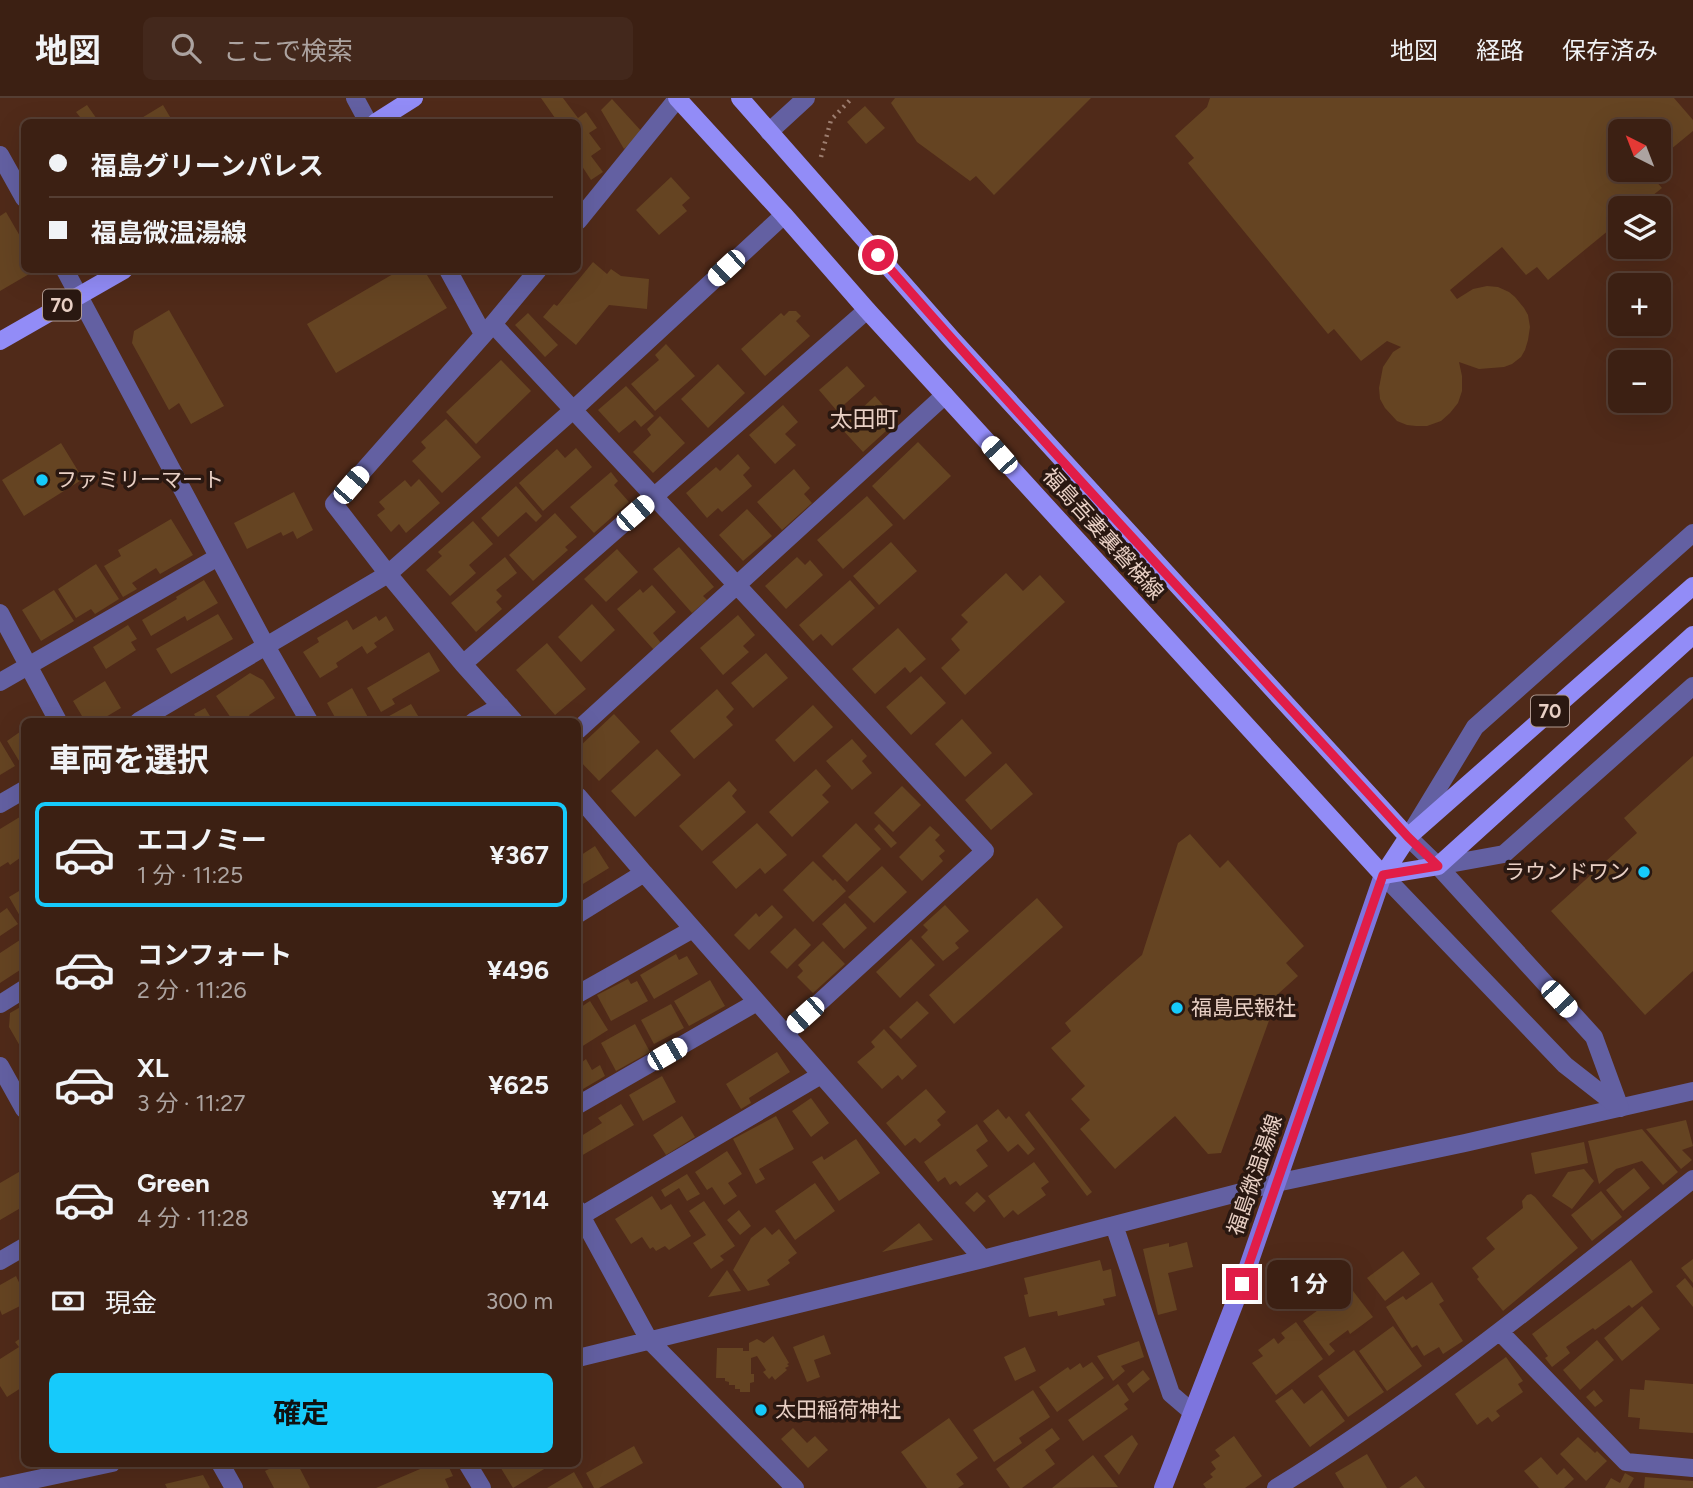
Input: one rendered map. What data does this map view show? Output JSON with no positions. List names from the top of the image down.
{
  "streets": {
    "main road": ["70", "福島吾妻裏磐梯線", "福島微温湯線"]
  },
  "crossings": [
    ["70", "福島吾妻裏磐梯線"],
    ["70", "福島微温湯線"],
    ["福島吾妻裏磐梯線", "福島微温湯線"]
  ],
  "districts": ["太田町"],
  "places": [
    "ファミリーマート",
    "ラウンドワン",
    "福島民報社",
    "太田稲荷神社"
  ],
  "north": "top left",
  "page": {
    "header": "地図",
    "search": "ここで検索",
    "nav": ["地図", "経路", "保存済み"],
    "map_buttons": ["+", "−"],
    "banner": ["福島グリーンパレス", "福島微温湯線"],
    "heading": "車両を選択",
    "list": [
      {
        "name": "エコノミー",
        "note": "1 分 · 11:25",
        "value": "¥367"
      },
      {
        "name": "コンフォート",
        "note": "2 分 · 11:26",
        "value": "¥496"
      },
      {
        "name": "XL",
        "note": "3 分 · 11:27",
        "value": "¥625"
      },
      {
        "name": "Green",
        "note": "4 分 · 11:28",
        "value": "¥714"
      }
    ],
    "bubble": "1 分",
    "pay": ["現金", "300 m"],
    "buttons": "確定"
  }
}
